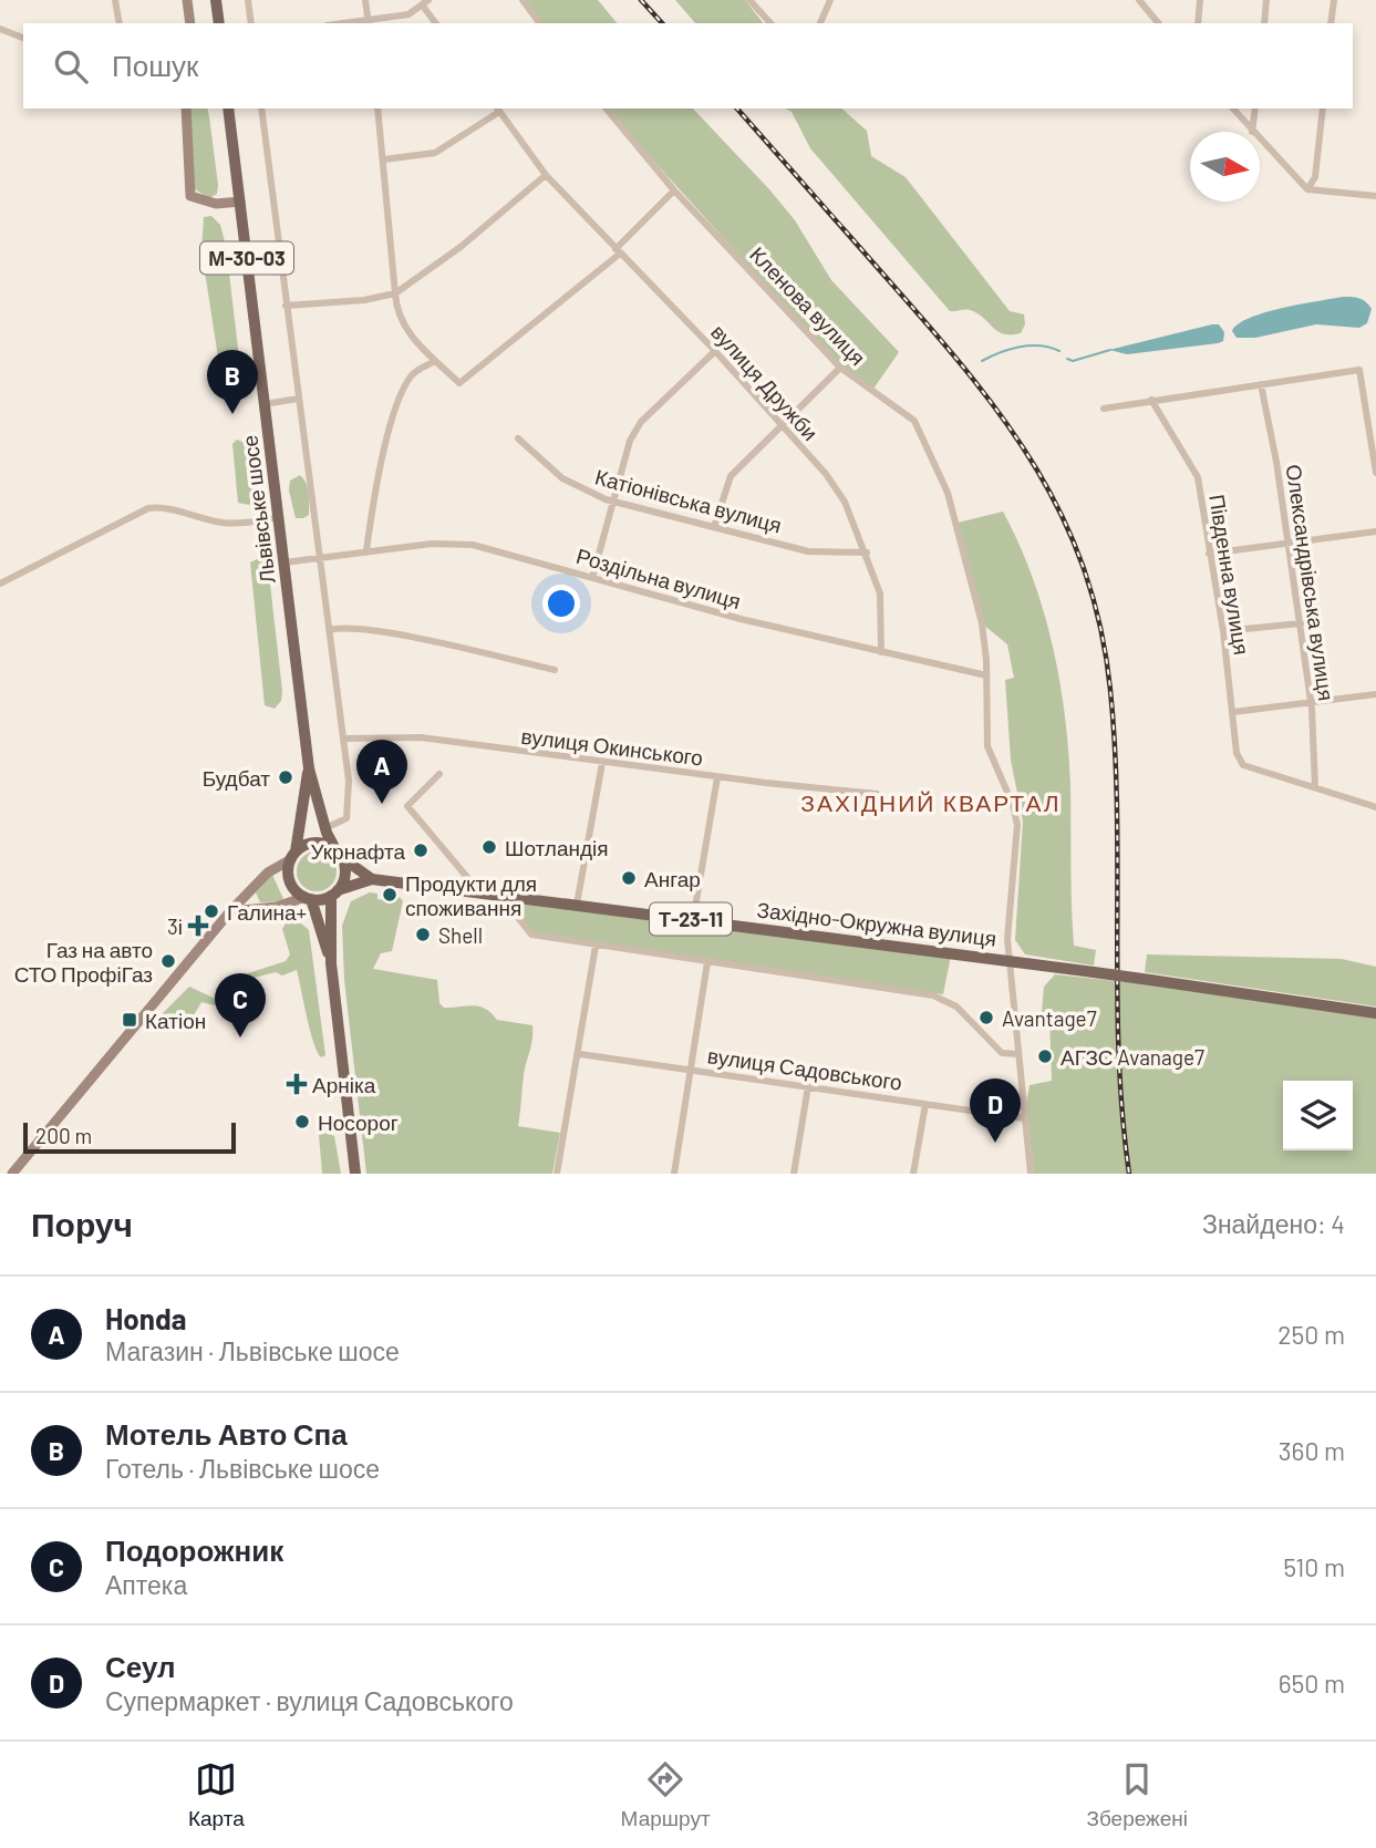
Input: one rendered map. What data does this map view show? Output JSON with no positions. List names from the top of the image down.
{
  "streets": {
    "main road": [
      "М-30-03",
      "Львівське шосе",
      "Т-23-11",
      "Західно-Окружна вулиця"
    ],
    "street": [
      "Кленова вулиця",
      "вулиця Дружби",
      "Катіонівська вулиця",
      "Південна вулиця",
      "Роздільна вулиця",
      "Олександрівська вулиця",
      "вулиця Окинського",
      "вулиця Садовського"
    ]
  },
  "crossings": [
    ["Кленова вулиця", "Роздільна вулиця"],
    ["Кленова вулиця", "Західно-Окружна вулиця"],
    ["Кленова вулиця", "вулиця Садовського"],
    ["вулиця Дружби", "Катіонівська вулиця"],
    ["вулиця Дружби", "Роздільна вулиця"],
    ["Львівське шосе", "Роздільна вулиця"],
    ["Львівське шосе", "Т-23-11"],
    ["Львівське шосе", "Західно-Окружна вулиця"],
    ["Південна вулиця", "Олександрівська вулиця"],
    ["Т-23-11", "Західно-Окружна вулиця"]
  ],
  "districts": ["ЗАХІДНИЙ КВАРТАЛ"],
  "places": {
    "other": [
      "Будбат",
      "Шотландія",
      "Укрнафта",
      "Ангар",
      "Продукти для споживання",
      "Галина+",
      "Shell",
      "Газ на авто СТО ПрофіГаз",
      "Avantage7",
      "АГЗС Avanage7",
      "Носорог"
    ],
    "health": ["3і", "Арніка"],
    "transit": ["Катіон"]
  },
  "scale_bar": "200 m",
  "north": "right",
  "page": {
    "search": "Пошук",
    "pins": [
      "B",
      "A",
      "C",
      "D"
    ],
    "scale": "200 m",
    "heading": ["Поруч", "Знайдено: 4"],
    "list": [
      {
        "mark": "A",
        "name": "Honda",
        "note": "Магазин · Львівське шосе",
        "value": "250 m"
      },
      {
        "mark": "B",
        "name": "Мотель Авто Спа",
        "note": "Готель · Львівське шосе",
        "value": "360 m"
      },
      {
        "mark": "C",
        "name": "Подорожник",
        "note": "Аптека",
        "value": "510 m"
      },
      {
        "mark": "D",
        "name": "Сеул",
        "note": "Супермаркет · вулиця Садовського",
        "value": "650 m"
      }
    ],
    "nav": ["Карта", "Маршрут", "Збережені"]
  }
}
